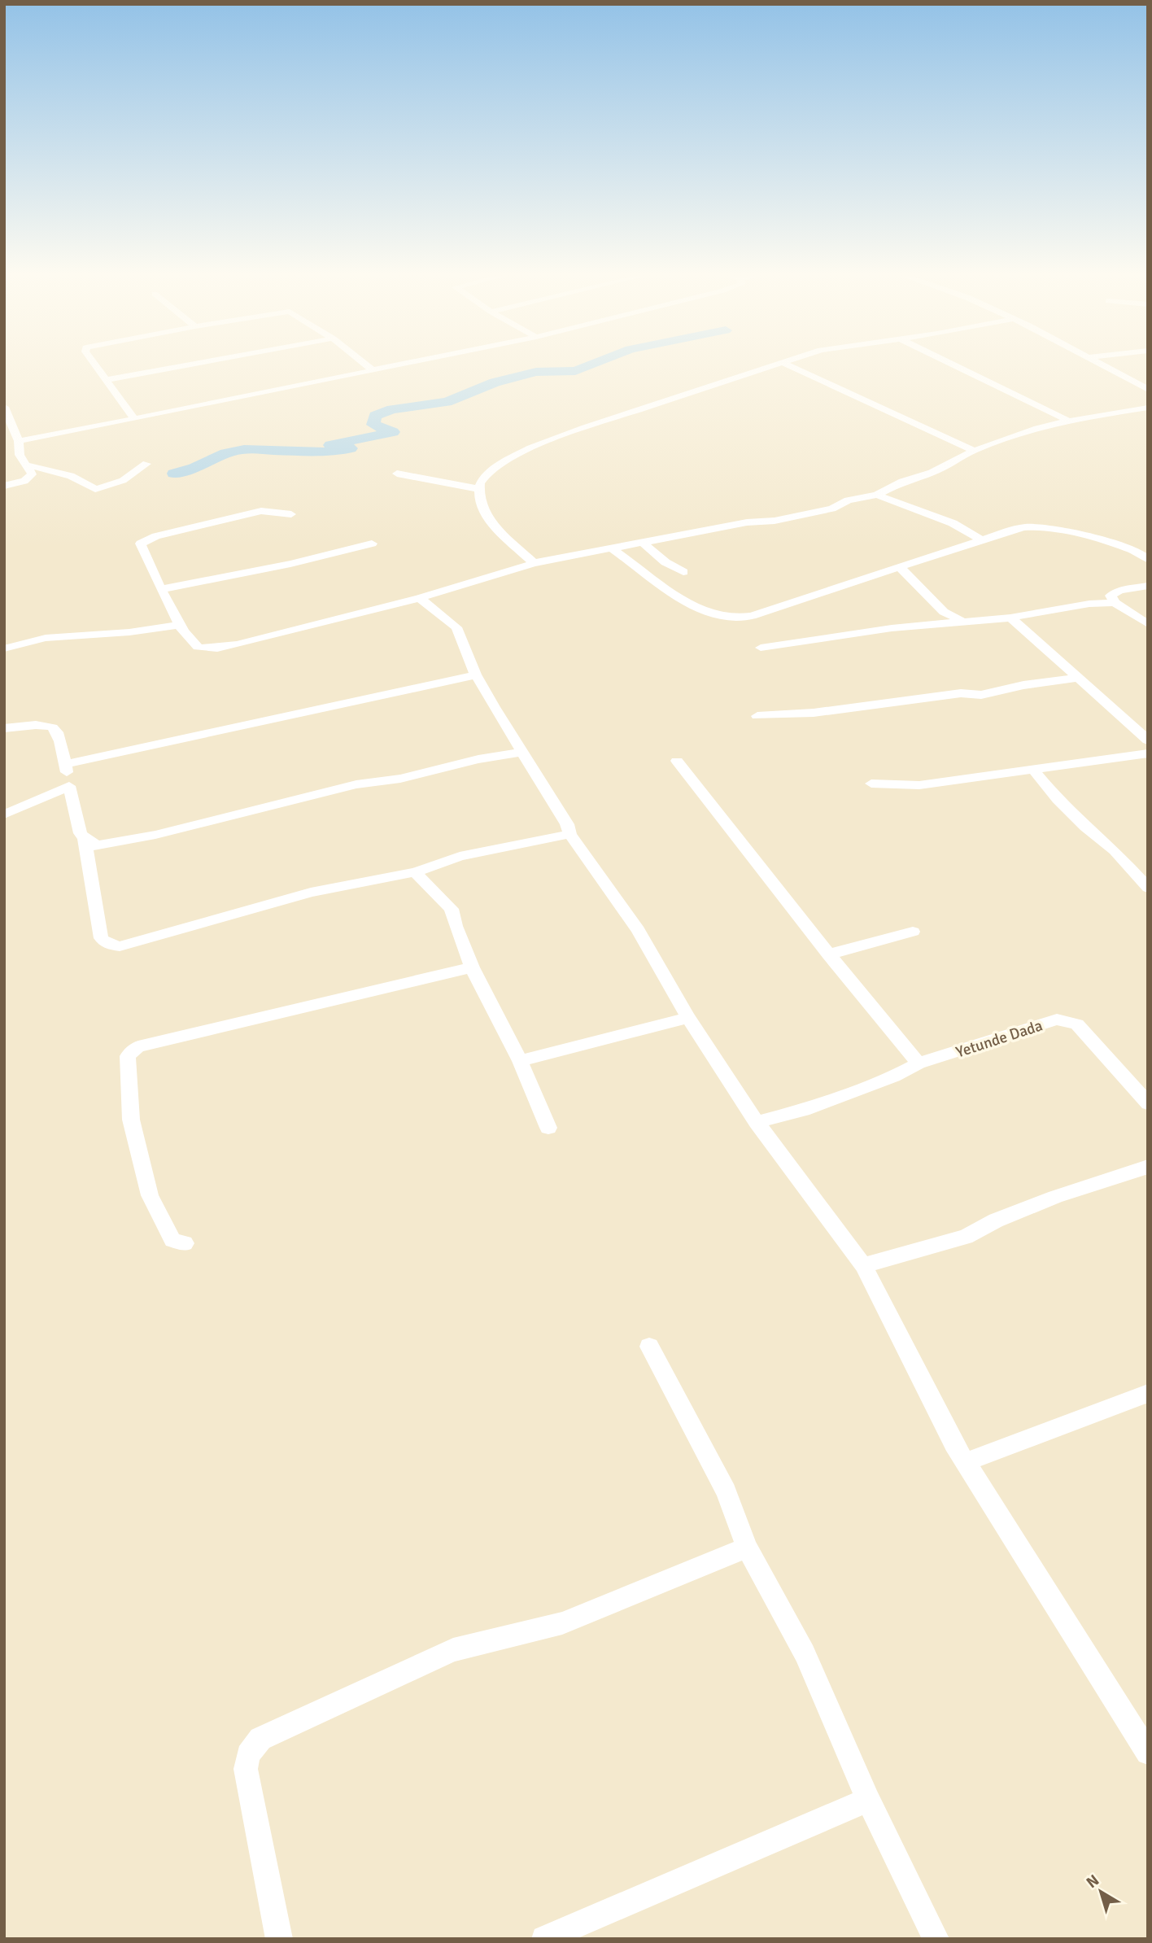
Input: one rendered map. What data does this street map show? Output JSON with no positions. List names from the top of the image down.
{
  "streets": {
    "street": ["Yetunde Dada"]
  },
  "north": "top left"
}
